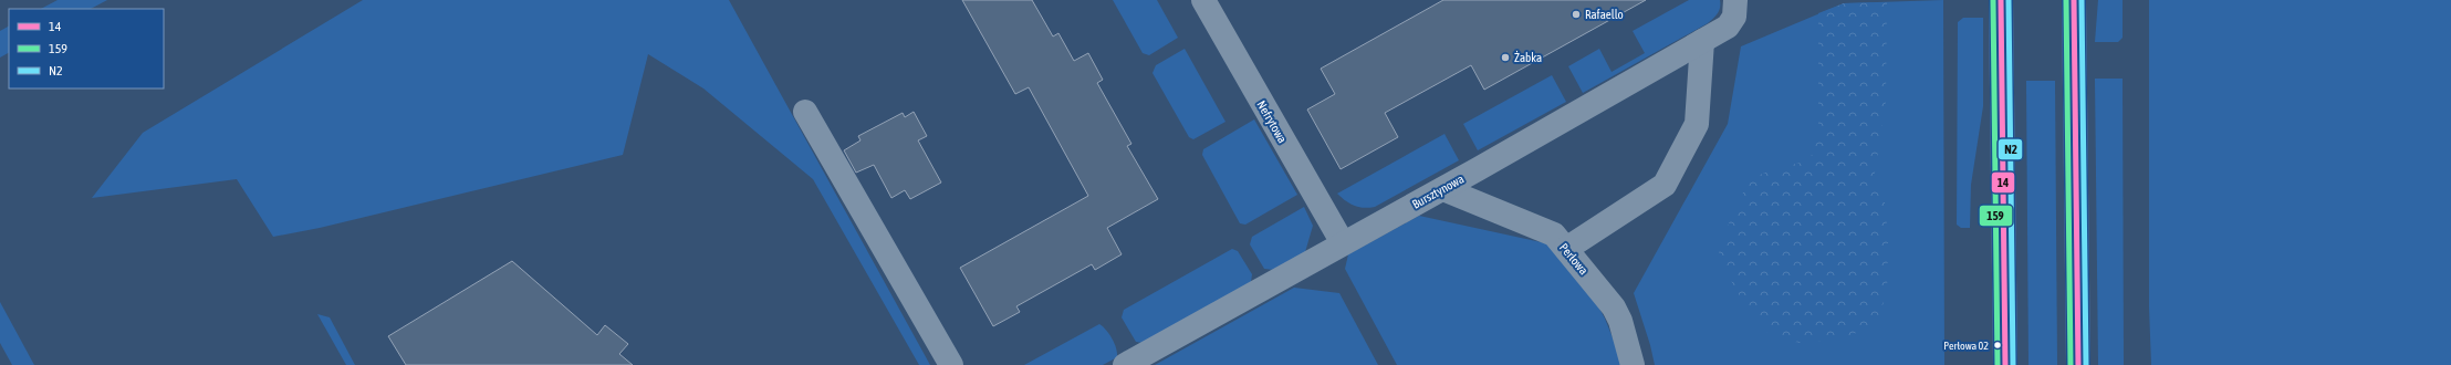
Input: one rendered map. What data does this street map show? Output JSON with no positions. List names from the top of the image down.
{
  "streets": {
    "street": ["Nefrytowa", "Bursztynowa", "Perłowa"]
  },
  "crossings": [
    ["Nefrytowa", "Bursztynowa"],
    ["Bursztynowa", "Perłowa"]
  ],
  "places": ["Rafaello", "Żabka", "Perłowa 02"],
  "lines": ["transit line 14", "transit line 159", "transit line N2"],
  "legend": ["14", "159", "N2"]
}
